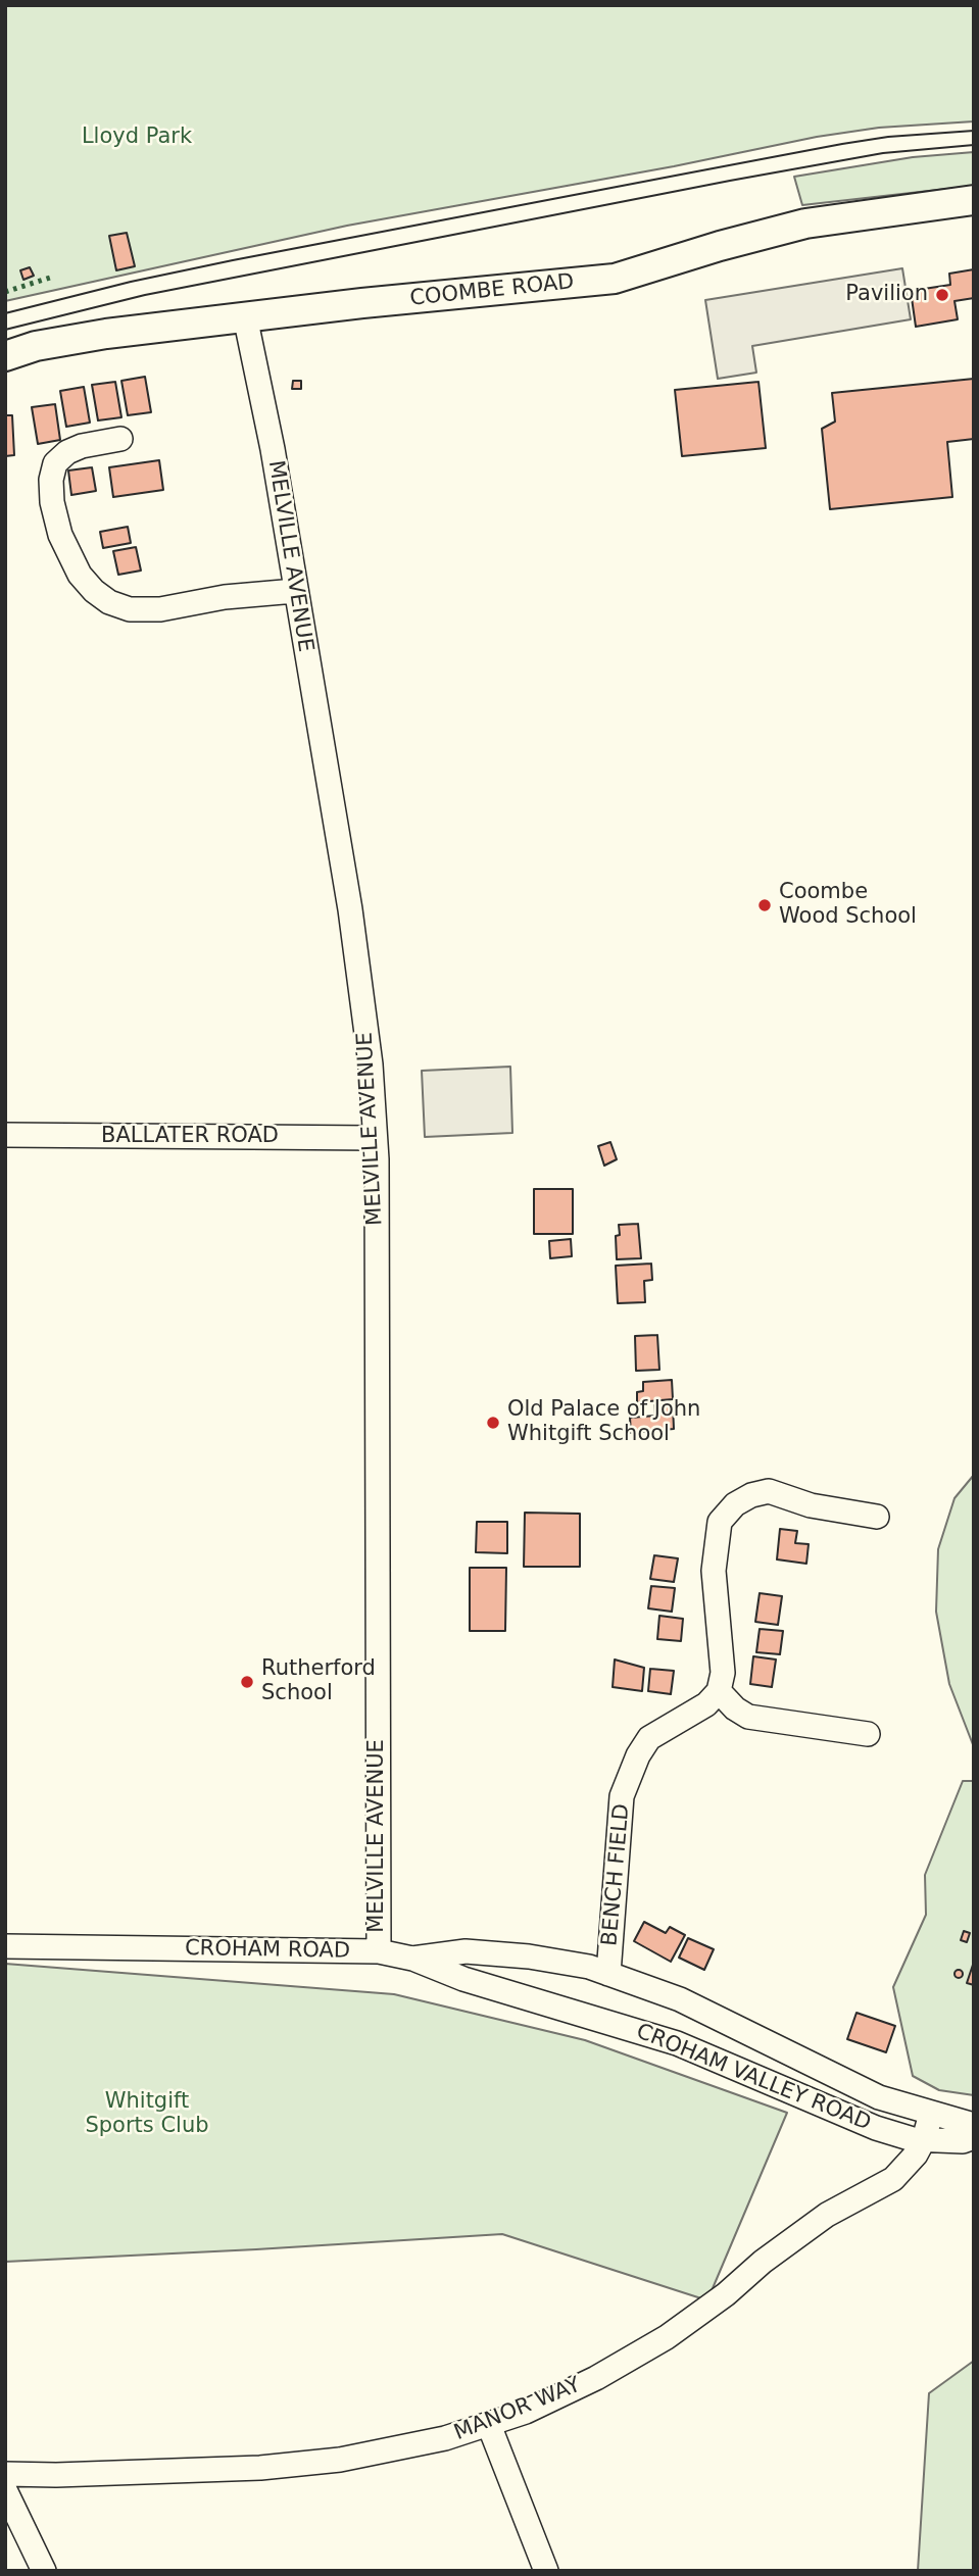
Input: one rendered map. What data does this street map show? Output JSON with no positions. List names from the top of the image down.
{
  "streets": {
    "main road": ["COOMBE ROAD"],
    "street": [
      "MELVILLE AVENUE",
      "BALLATER ROAD",
      "BENCH FIELD",
      "CROHAM ROAD",
      "CROHAM VALLEY ROAD",
      "MANOR WAY"
    ]
  },
  "crossings": [
    ["COOMBE ROAD", "MELVILLE AVENUE"],
    ["MELVILLE AVENUE", "BALLATER ROAD"],
    ["MELVILLE AVENUE", "CROHAM ROAD"],
    ["BENCH FIELD", "CROHAM VALLEY ROAD"],
    ["CROHAM ROAD", "CROHAM VALLEY ROAD"],
    ["CROHAM VALLEY ROAD", "MANOR WAY"]
  ],
  "parks": ["Lloyd Park", "Whitgift Sports Club"],
  "places": [
    "Pavilion",
    "Coombe Wood School",
    "Old Palace of John Whitgift School",
    "Rutherford School"
  ]
}
